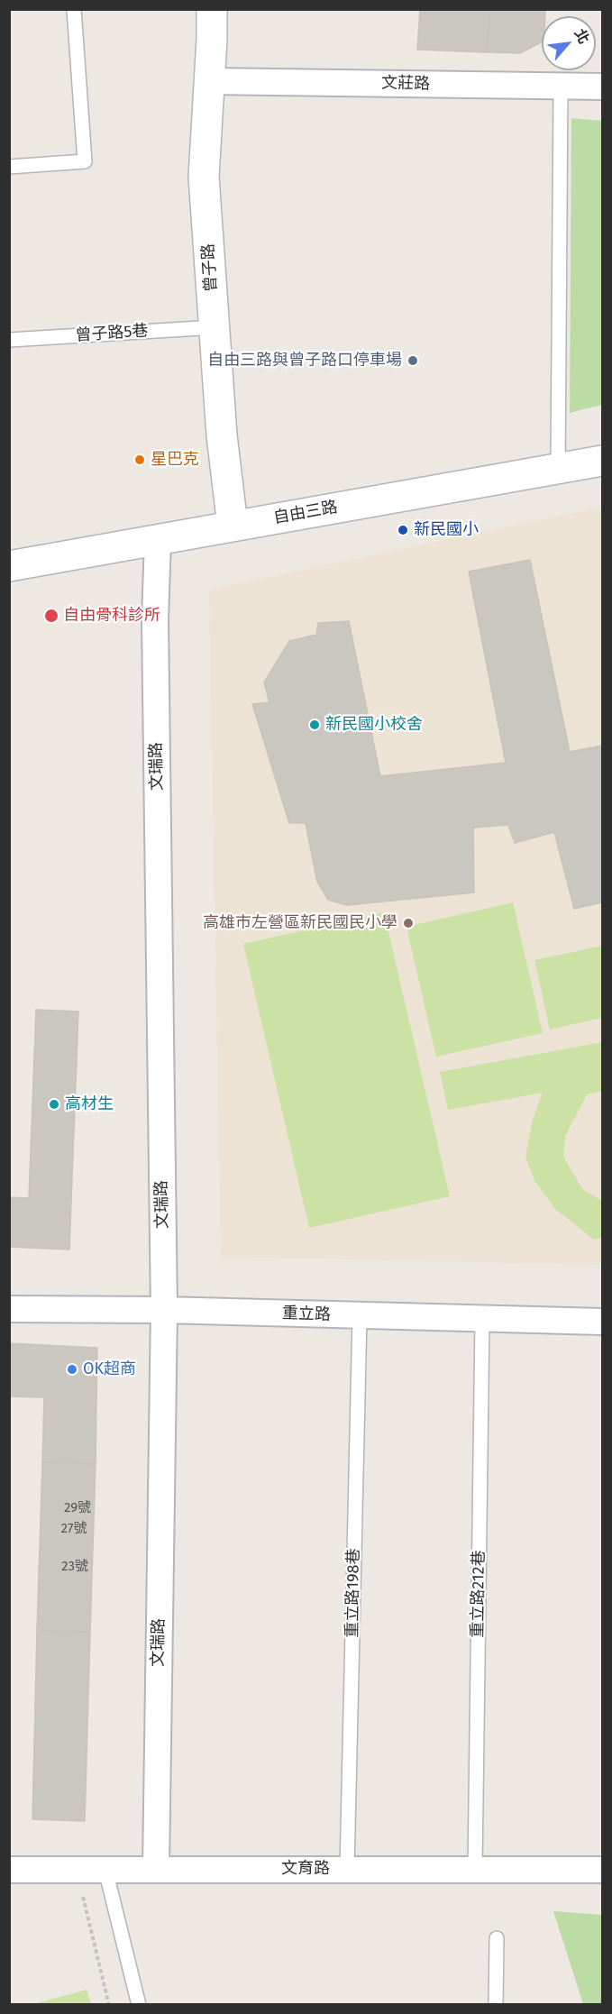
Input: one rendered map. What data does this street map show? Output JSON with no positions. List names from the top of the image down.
{
  "streets": {
    "street": [
      "文莊路",
      "曾子路",
      "自由三路",
      "文瑞路",
      "重立路",
      "文育路"
    ],
    "lane": ["曾子路5巷", "重立路198巷", "重立路212巷"]
  },
  "crossings": [
    ["文莊路", "曾子路"],
    ["曾子路", "曾子路5巷"],
    ["曾子路", "自由三路"],
    ["自由三路", "文瑞路"],
    ["文瑞路", "重立路"],
    ["文瑞路", "文育路"],
    ["重立路", "重立路198巷"],
    ["重立路", "重立路212巷"],
    ["重立路198巷", "文育路"],
    ["重立路212巷", "文育路"]
  ],
  "places": [
    "自由三路與曾子路口停車場",
    "星巴克",
    "新民國小",
    "自由骨科診所",
    "新民國小校舍",
    "高雄市左營區新民國民小學",
    "高材生",
    "OK超商"
  ],
  "house_numbers": ["29號", "27號", "23號"],
  "north": "top right"
}
